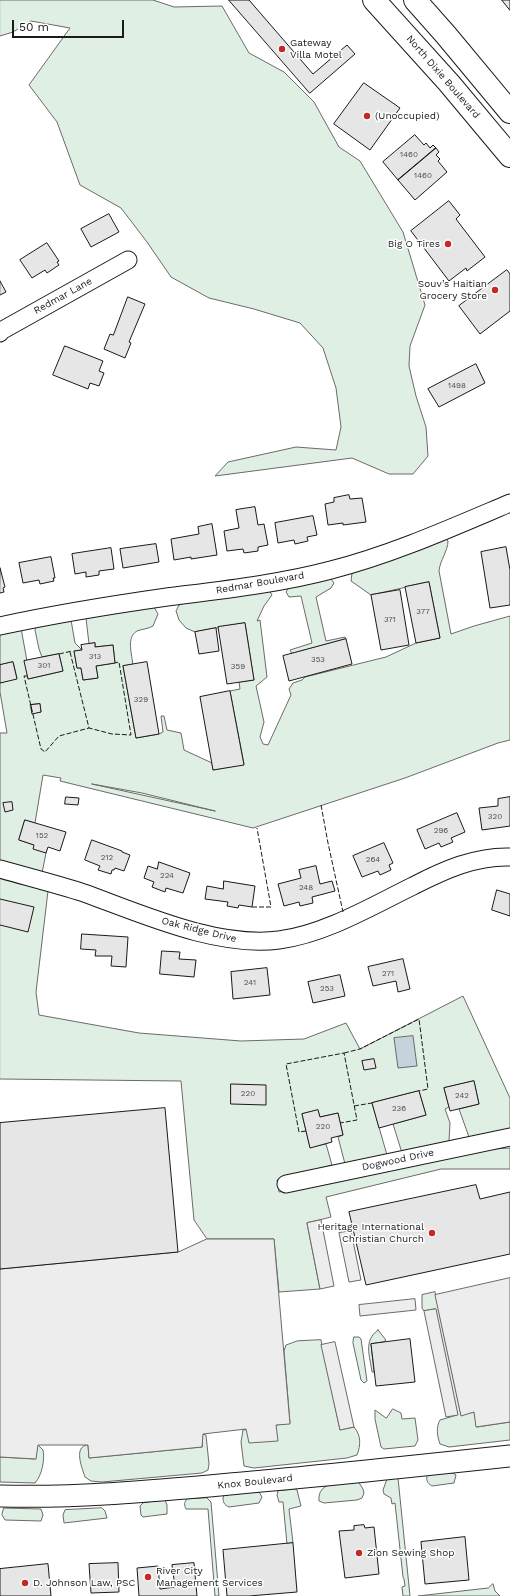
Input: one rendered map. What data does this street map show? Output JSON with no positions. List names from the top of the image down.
{
  "streets": {
    "highway": ["North Dixie Boulevard"],
    "main road": ["Knox Boulevard"],
    "street": [
      "Redmar Lane",
      "Redmar Boulevard",
      "Oak Ridge Drive",
      "Dogwood Drive"
    ]
  },
  "places": [
    "Gateway Villa Motel",
    "(Unoccupied)",
    "Big O Tires",
    "Souv’s Haitian Grocery Store",
    "Heritage International Christian Church",
    "Zion Sewing Shop",
    "River City Management Services",
    "D. Johnson Law, PSC"
  ],
  "house_numbers": [
    "1460",
    "1460",
    "1498",
    "377",
    "371",
    "313",
    "353",
    "301",
    "359",
    "329",
    "320",
    "296",
    "152",
    "212",
    "264",
    "224",
    "248",
    "271",
    "241",
    "253",
    "220",
    "242",
    "236",
    "220"
  ],
  "scale_bar": "50 m"
}
